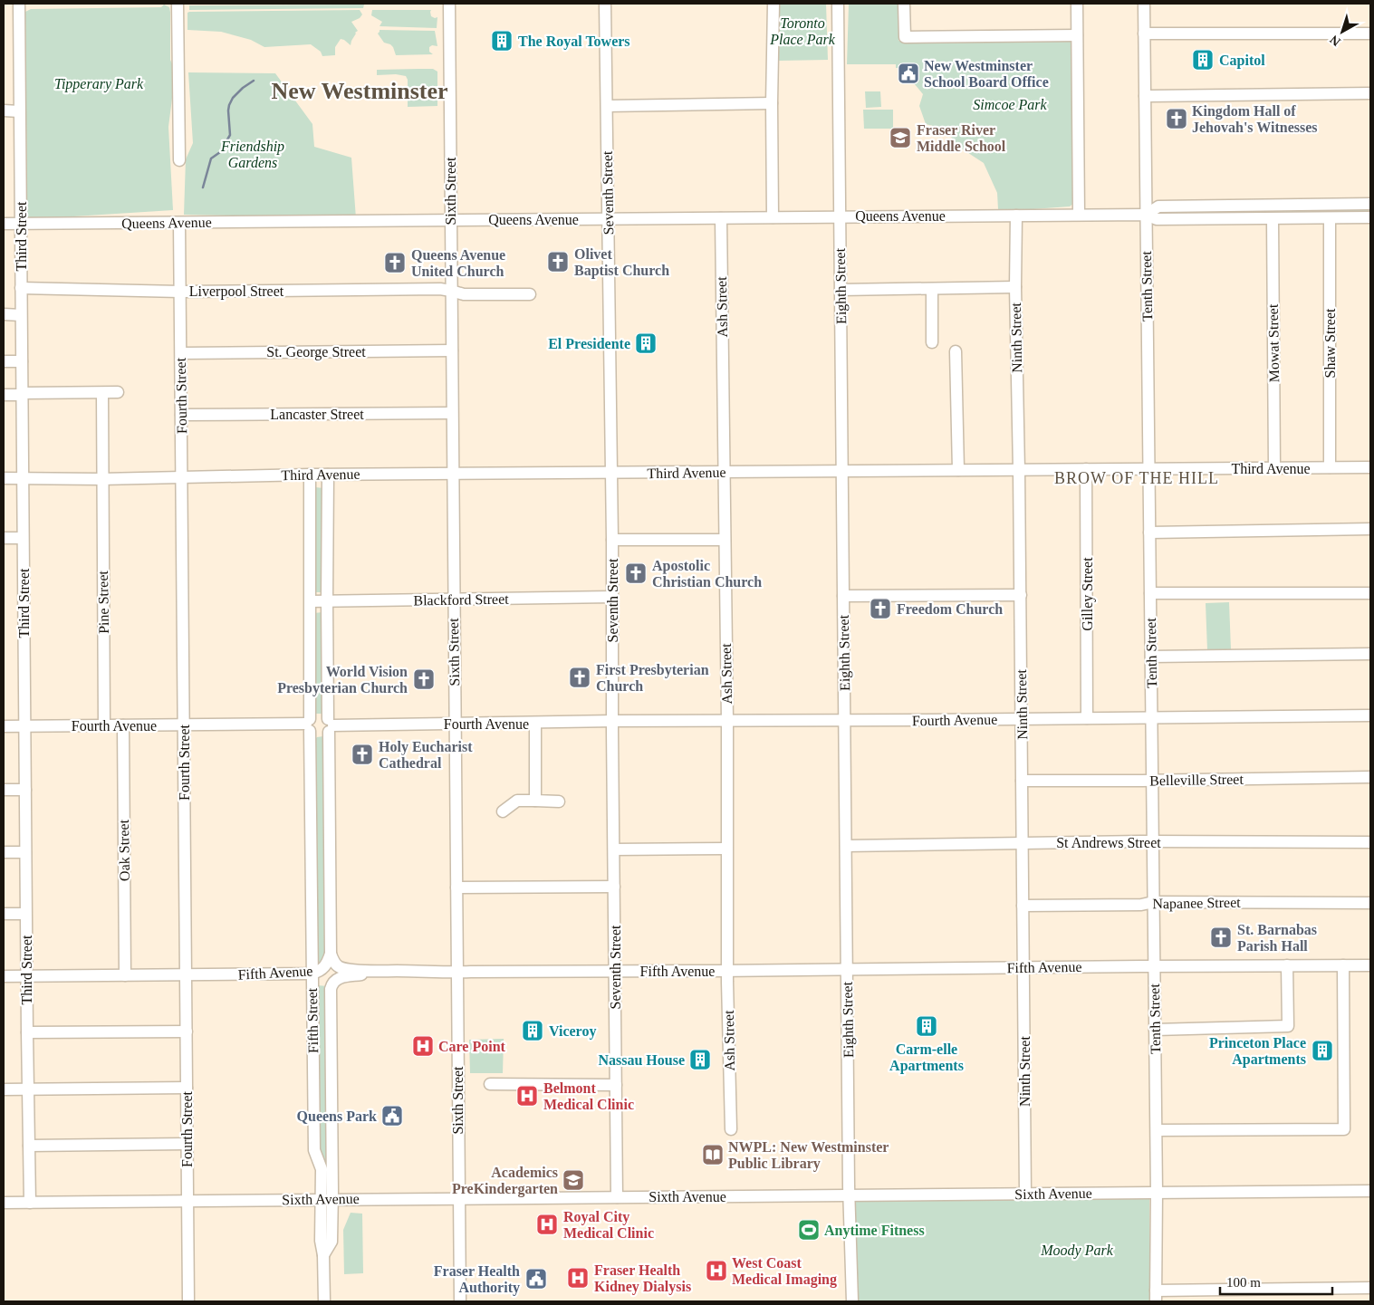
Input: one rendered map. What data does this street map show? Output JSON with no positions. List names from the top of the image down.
{
  "streets": {
    "street": [
      "Sixth Street",
      "Seventh Street",
      "Queens Avenue",
      "Third Street",
      "Eighth Street",
      "Tenth Street",
      "Liverpool Street",
      "Ash Street",
      "Ninth Street",
      "Mowat Street",
      "Shaw Street",
      "St. George Street",
      "Fourth Street",
      "Lancaster Street",
      "Third Avenue",
      "Gilley Street",
      "Blackford Street",
      "Pine Street",
      "Fourth Avenue",
      "Belleville Street",
      "St Andrews Street",
      "Oak Street",
      "Napanee Street",
      "Fifth Avenue",
      "Fifth Street",
      "Sixth Avenue"
    ]
  },
  "crossings": [
    ["Sixth Street", "Queens Avenue"],
    ["Sixth Street", "Liverpool Street"],
    ["Sixth Street", "St. George Street"],
    ["Sixth Street", "Lancaster Street"],
    ["Sixth Street", "Third Avenue"],
    ["Sixth Street", "Blackford Street"],
    ["Sixth Street", "Fourth Avenue"],
    ["Sixth Street", "Fifth Avenue"],
    ["Sixth Street", "Sixth Avenue"],
    ["Seventh Street", "Queens Avenue"],
    ["Seventh Street", "Third Avenue"],
    ["Seventh Street", "Blackford Street"],
    ["Seventh Street", "Fourth Avenue"],
    ["Seventh Street", "Fifth Avenue"],
    ["Seventh Street", "Sixth Avenue"],
    ["Queens Avenue", "Third Street"],
    ["Queens Avenue", "Eighth Street"],
    ["Queens Avenue", "Tenth Street"],
    ["Queens Avenue", "Ash Street"],
    ["Queens Avenue", "Ninth Street"],
    ["Queens Avenue", "Mowat Street"],
    ["Queens Avenue", "Shaw Street"],
    ["Queens Avenue", "Fourth Street"],
    ["Third Street", "Liverpool Street"],
    ["Third Street", "Third Avenue"],
    ["Third Street", "Fourth Avenue"],
    ["Third Street", "Fifth Avenue"],
    ["Third Street", "Sixth Avenue"],
    ["Eighth Street", "Third Avenue"],
    ["Eighth Street", "Fourth Avenue"],
    ["Eighth Street", "St Andrews Street"],
    ["Eighth Street", "Fifth Avenue"],
    ["Eighth Street", "Sixth Avenue"],
    ["Tenth Street", "Third Avenue"],
    ["Tenth Street", "Fourth Avenue"],
    ["Tenth Street", "Belleville Street"],
    ["Tenth Street", "St Andrews Street"],
    ["Tenth Street", "Napanee Street"],
    ["Tenth Street", "Fifth Avenue"],
    ["Tenth Street", "Sixth Avenue"],
    ["Liverpool Street", "Fourth Street"],
    ["Ash Street", "Third Avenue"],
    ["Ash Street", "Fourth Avenue"],
    ["Ash Street", "Fifth Avenue"],
    ["Ninth Street", "Third Avenue"],
    ["Ninth Street", "Fourth Avenue"],
    ["Ninth Street", "Belleville Street"],
    ["Ninth Street", "St Andrews Street"],
    ["Ninth Street", "Napanee Street"],
    ["Ninth Street", "Fifth Avenue"],
    ["Ninth Street", "Sixth Avenue"],
    ["Mowat Street", "Third Avenue"],
    ["Shaw Street", "Third Avenue"],
    ["St. George Street", "Fourth Street"],
    ["Fourth Street", "Lancaster Street"],
    ["Fourth Street", "Third Avenue"],
    ["Fourth Street", "Fourth Avenue"],
    ["Fourth Street", "Fifth Avenue"],
    ["Fourth Street", "Sixth Avenue"],
    ["Third Avenue", "Gilley Street"],
    ["Third Avenue", "Pine Street"],
    ["Third Avenue", "Fifth Street"],
    ["Gilley Street", "Fourth Avenue"],
    ["Blackford Street", "Fifth Street"],
    ["Pine Street", "Fourth Avenue"],
    ["Fourth Avenue", "Oak Street"],
    ["Fourth Avenue", "Fifth Street"],
    ["Oak Street", "Fifth Avenue"],
    ["Fifth Avenue", "Fifth Street"],
    ["Fifth Street", "Sixth Avenue"]
  ],
  "districts": ["New Westminster", "BROW OF THE HILL"],
  "parks": [
    "Toronto Place Park",
    "Tipperary Park",
    "Simcoe Park",
    "Friendship Gardens",
    "Moody Park"
  ],
  "places": {
    "building": [
      "The Royal Towers",
      "Capitol",
      "El Presidente",
      "Carm-elle Apartments",
      "Viceroy",
      "Princeton Place Apartments",
      "Nassau House"
    ],
    "public building": ["New Westminster School Board Office", "Queens Park", "Fraser Health Authority"],
    "church": [
      "Kingdom Hall of Jehovah's Witnesses",
      "Olivet Baptist Church",
      "Queens Avenue United Church",
      "Apostolic Christian Church",
      "Freedom Church",
      "First Presbyterian Church",
      "World Vision Presbyterian Church",
      "Holy Eucharist Cathedral",
      "St. Barnabas Parish Hall"
    ],
    "school or university": ["Fraser River Middle School", "Academics PreKindergarten"],
    "hospital": [
      "Care Point",
      "Belmont Medical Clinic",
      "Royal City Medical Clinic",
      "West Coast Medical Imaging",
      "Fraser Health Kidney Dialysis"
    ],
    "library": ["NWPL: New Westminster Public Library"],
    "sports": ["Anytime Fitness"]
  },
  "scale_bar": "100 m",
  "north": "bottom left"
}
